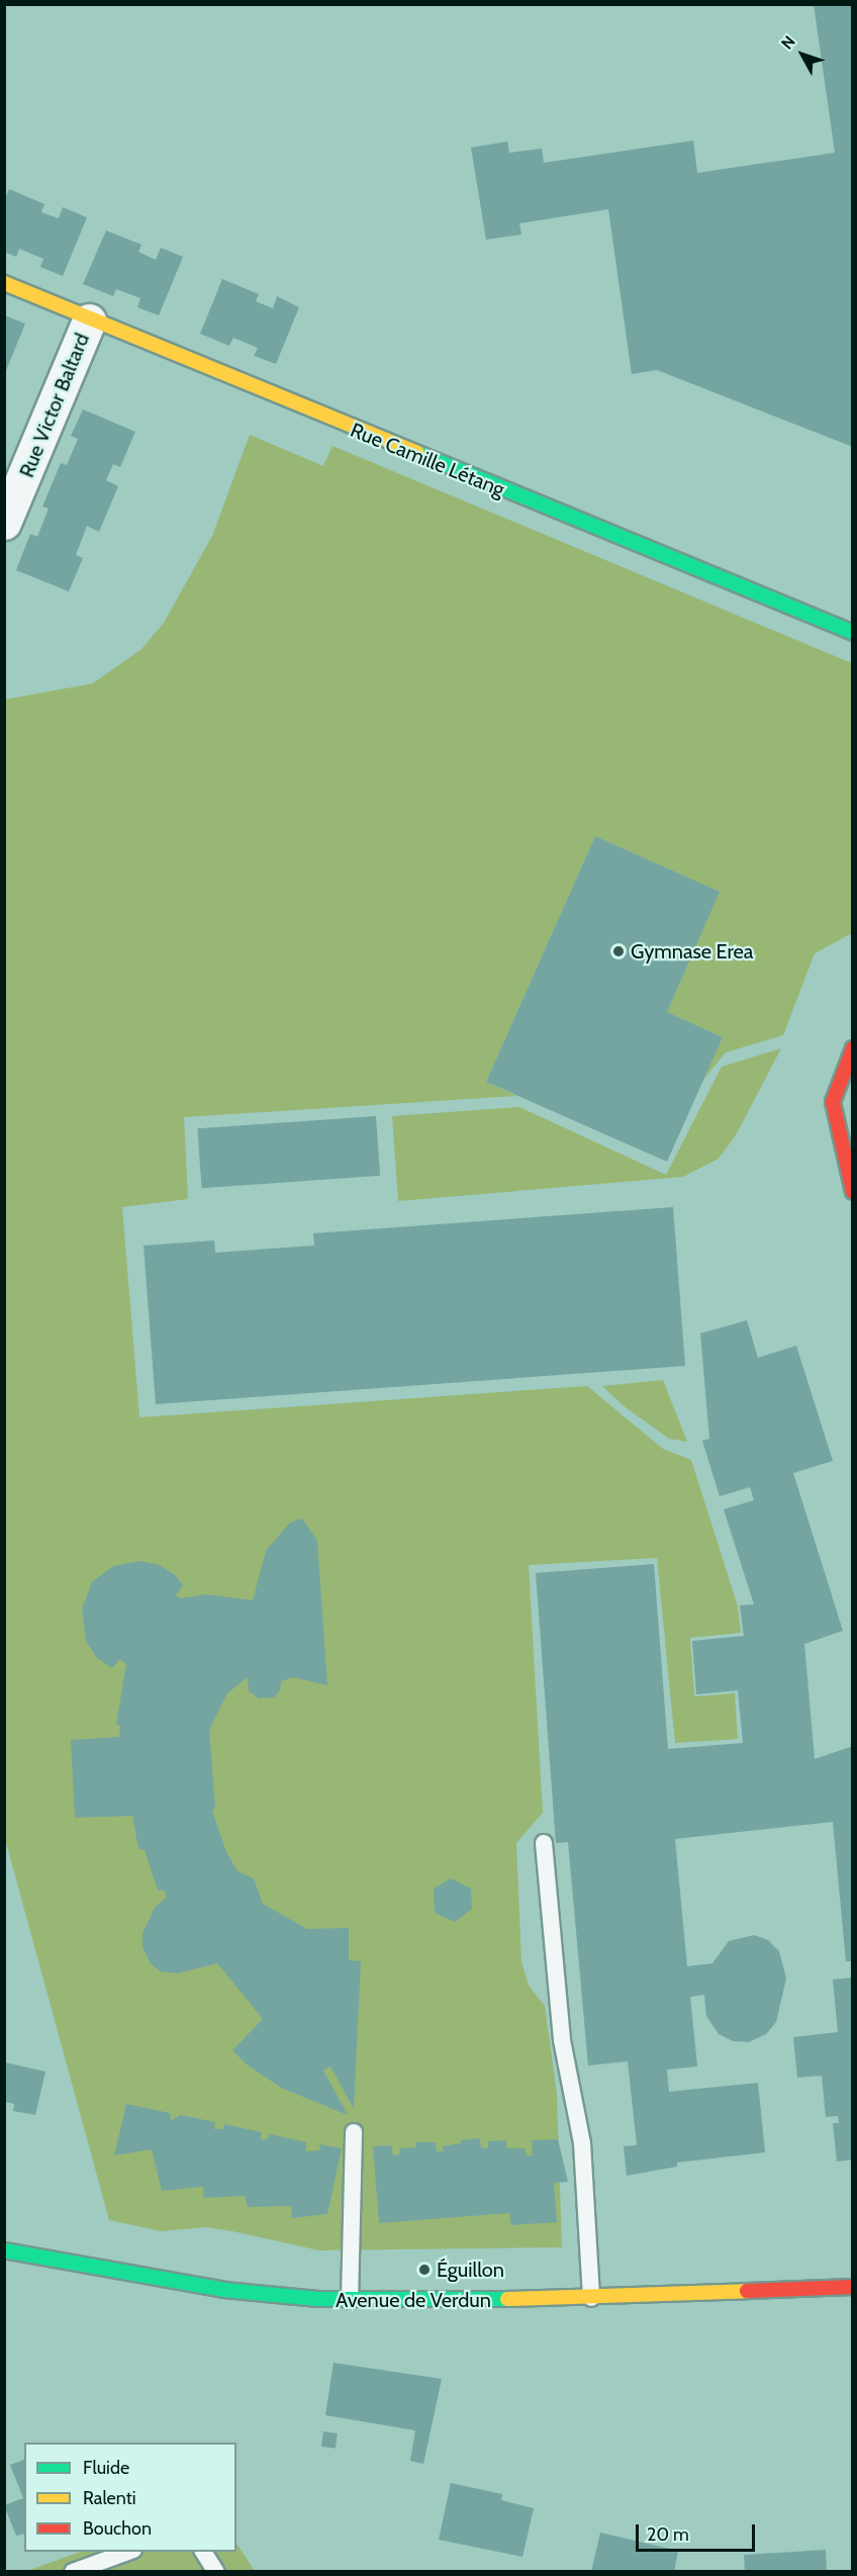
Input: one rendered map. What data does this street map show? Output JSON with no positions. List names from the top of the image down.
{
  "streets": {
    "street": ["Rue Victor Baltard", "Rue Camille Létang", "Avenue de Verdun"]
  },
  "crossings": [
    ["Rue Victor Baltard", "Rue Camille Létang"]
  ],
  "places": ["Gymnase Erea", "Éguillon"],
  "legend": ["Fluide", "Ralenti", "Bouchon"],
  "scale_bar": "20 m",
  "north": "top left"
}
